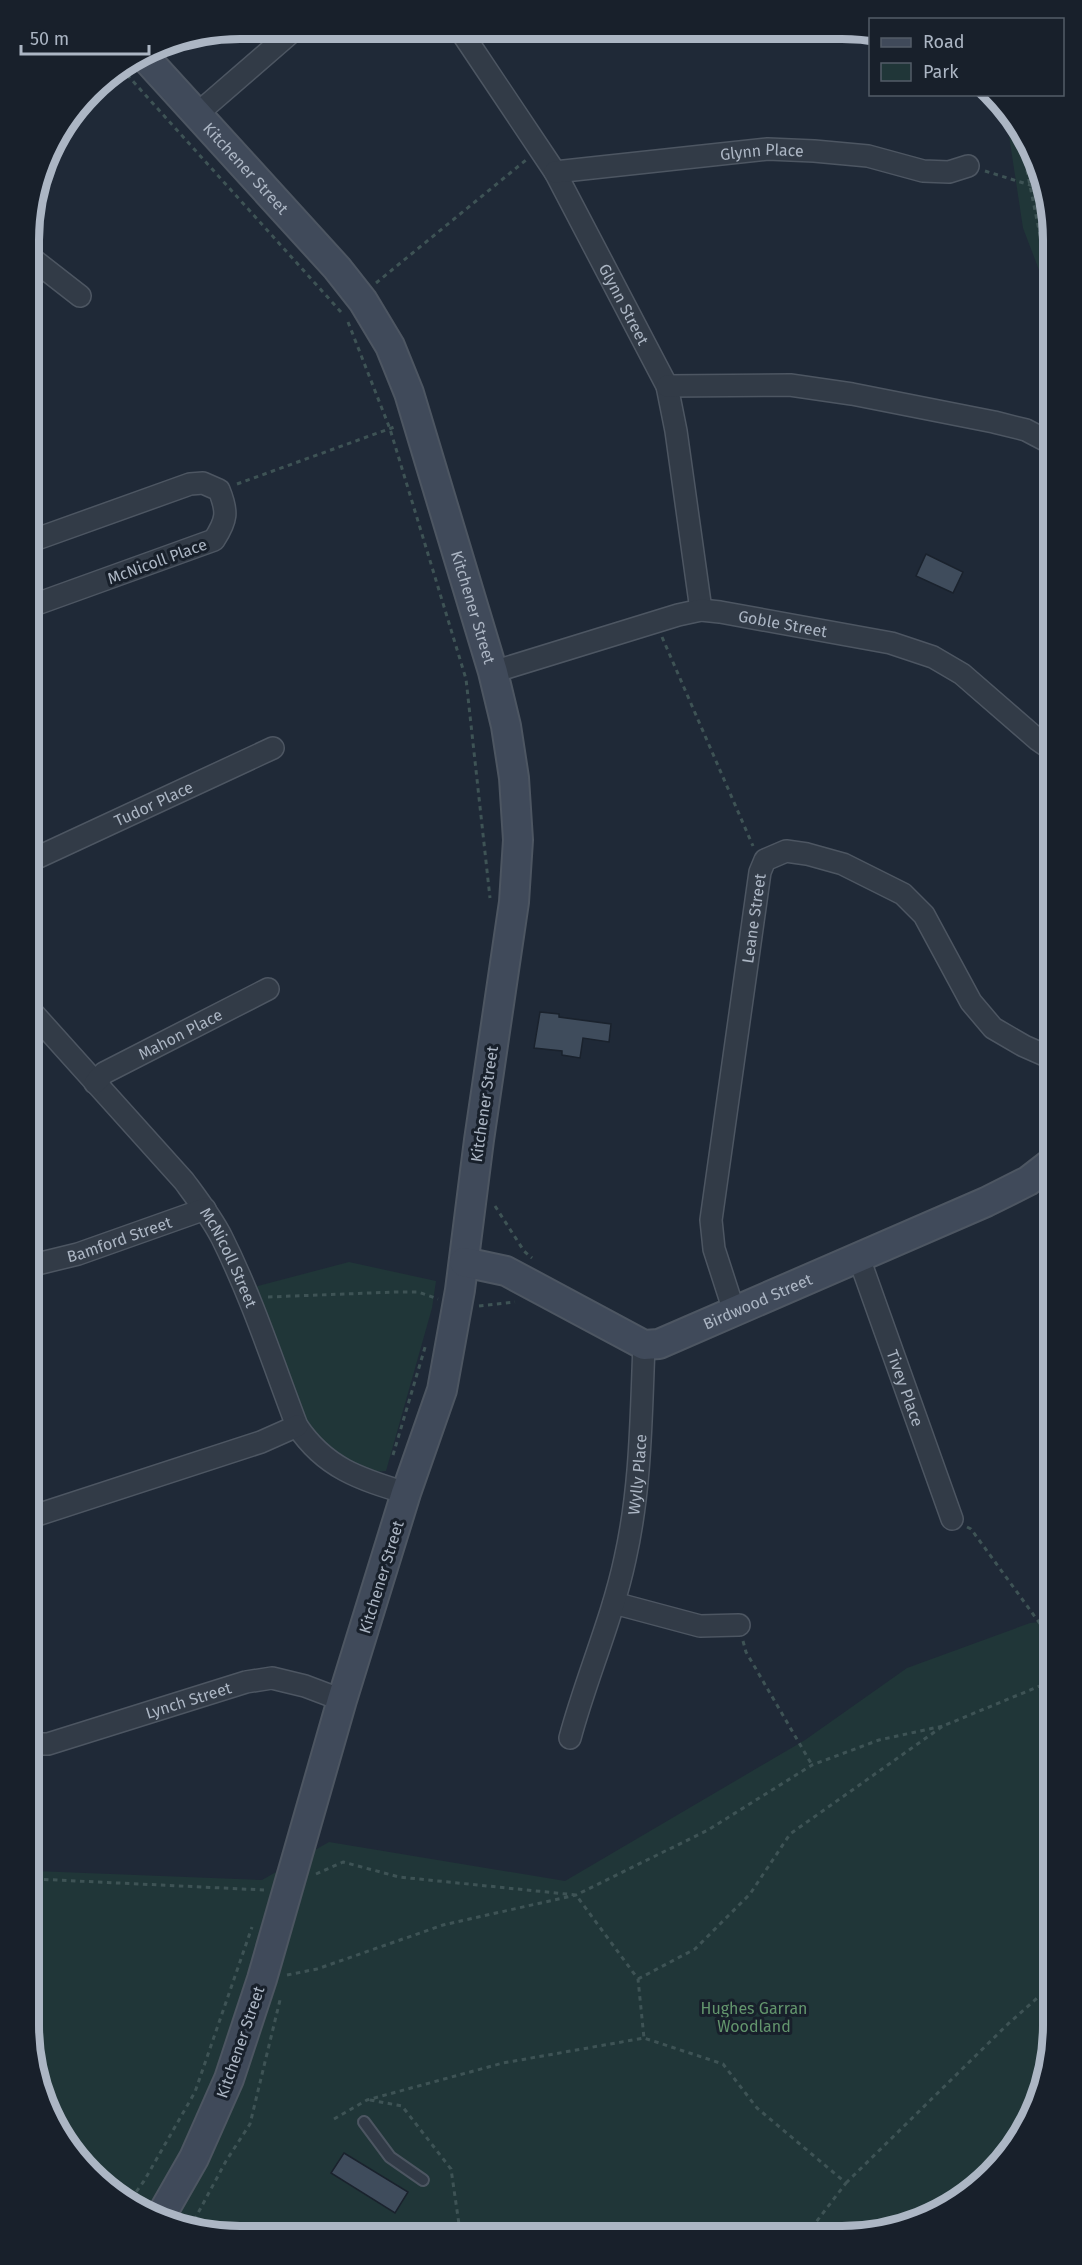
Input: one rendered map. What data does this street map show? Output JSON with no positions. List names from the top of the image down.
{
  "streets": {
    "street": [
      "Glynn Place",
      "Kitchener Street",
      "Glynn Street",
      "McNicoll Place",
      "Goble Street",
      "Tudor Place",
      "Leane Street",
      "Mahon Place",
      "Bamford Street",
      "McNicoll Street",
      "Birdwood Street",
      "Tivey Place",
      "Wylly Place",
      "Lynch Street"
    ]
  },
  "crossings": [
    ["Glynn Place", "Glynn Street"],
    ["Kitchener Street", "Goble Street"],
    ["Kitchener Street", "McNicoll Street"],
    ["Kitchener Street", "Lynch Street"],
    ["Glynn Street", "Goble Street"],
    ["Leane Street", "Birdwood Street"],
    ["Mahon Place", "McNicoll Street"],
    ["Bamford Street", "McNicoll Street"],
    ["Birdwood Street", "Tivey Place"],
    ["Birdwood Street", "Wylly Place"]
  ],
  "parks": ["Hughes Garran Woodland"],
  "legend": ["Road", "Park"],
  "scale_bar": "50 m"
}
